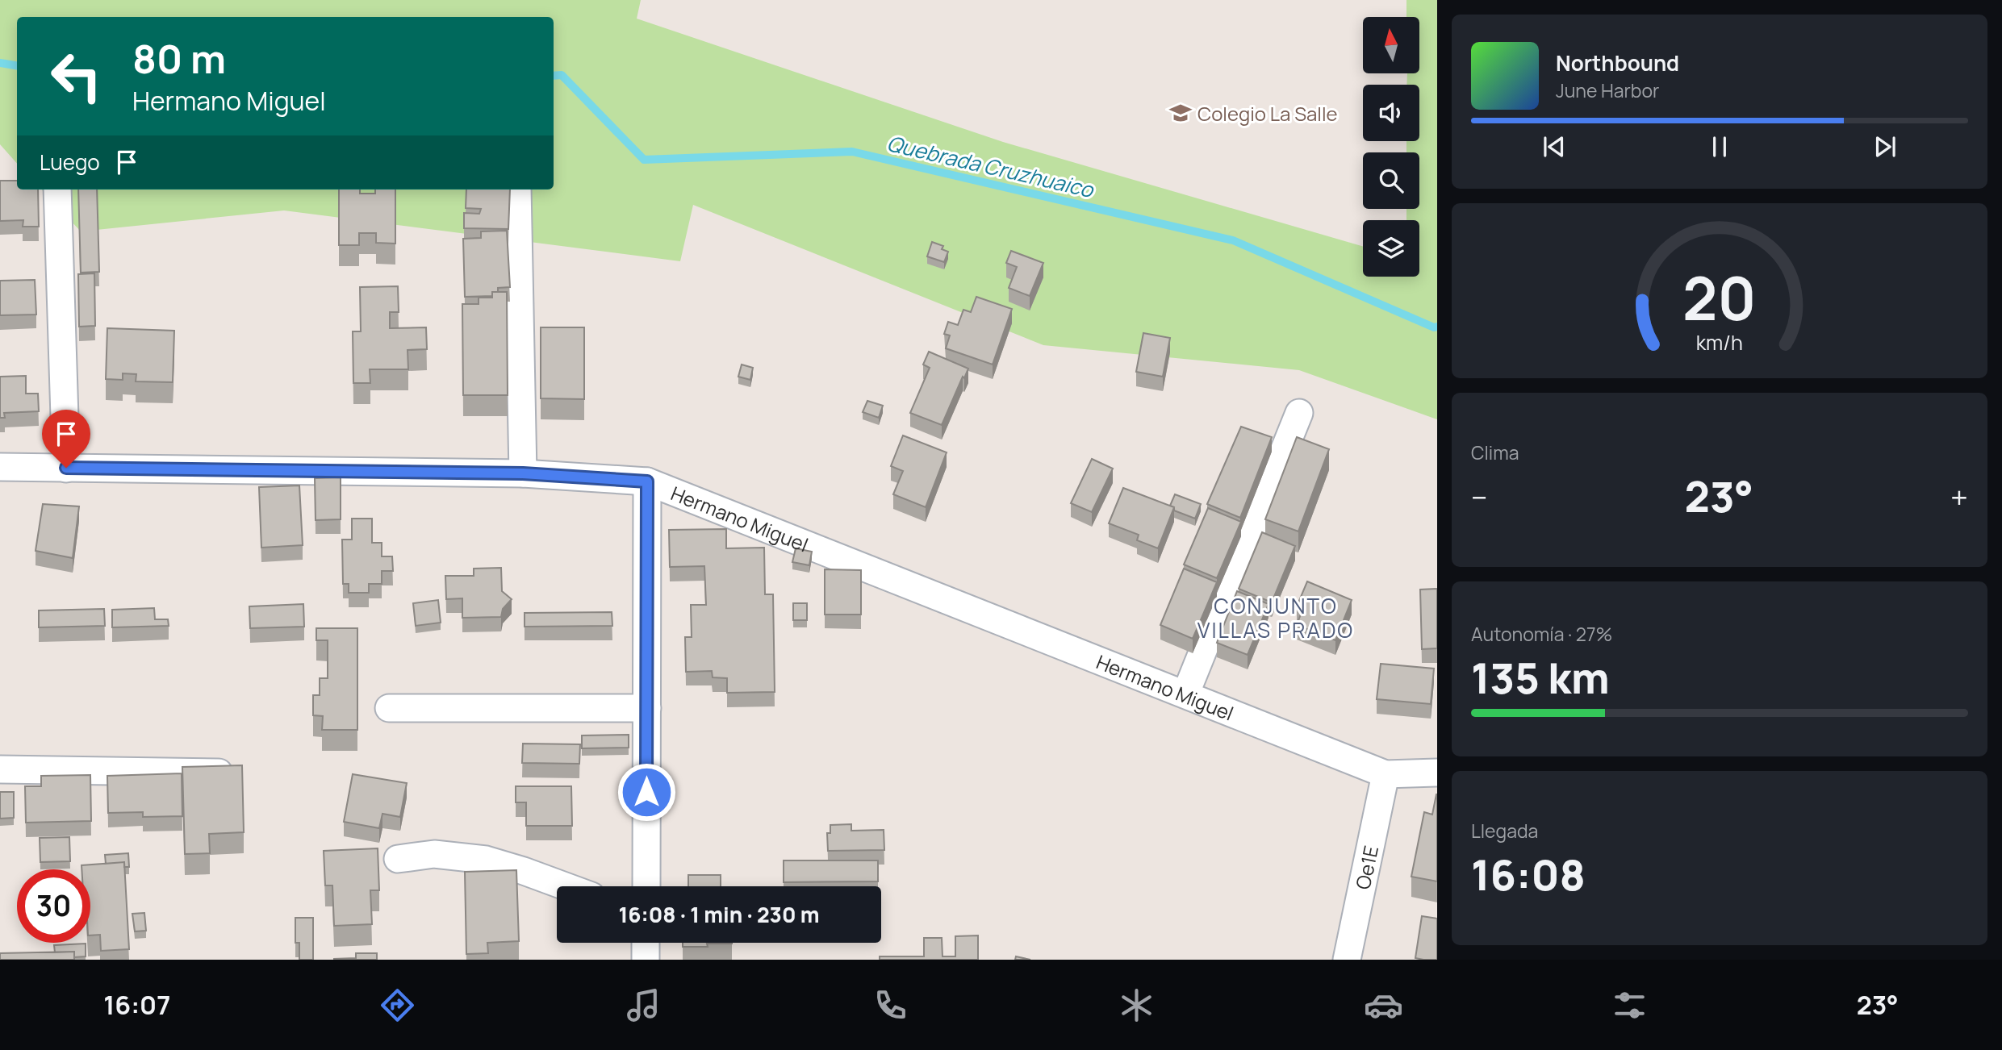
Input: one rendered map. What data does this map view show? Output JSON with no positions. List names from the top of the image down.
{
  "streets": {
    "street": ["Hermano Miguel", "Oe1E"]
  },
  "crossings": [
    ["Hermano Miguel", "Oe1E"]
  ],
  "districts": ["CONJUNTO VILLAS PRADO"],
  "water": ["Quebrada Cruzhuaico"],
  "places": {
    "school or university": ["Colegio La Salle"]
  },
  "north": "top",
  "page": {
    "turn": ["80 m", "Hermano Miguel"],
    "song": ["Northbound", "June Harbor"],
    "then": "Luego",
    "tile": [
      "Clima",
      ["Autonomía · 27%", "135 km"],
      ["Llegada", "16:08"]
    ],
    "heat": ["−", "23°", "+"],
    "limit": "30",
    "trip": "16:08 · 1 min · 230 m",
    "tabs": ["16:07", "23°"],
    "gauge": ["20", "km/h"]
  }
}
